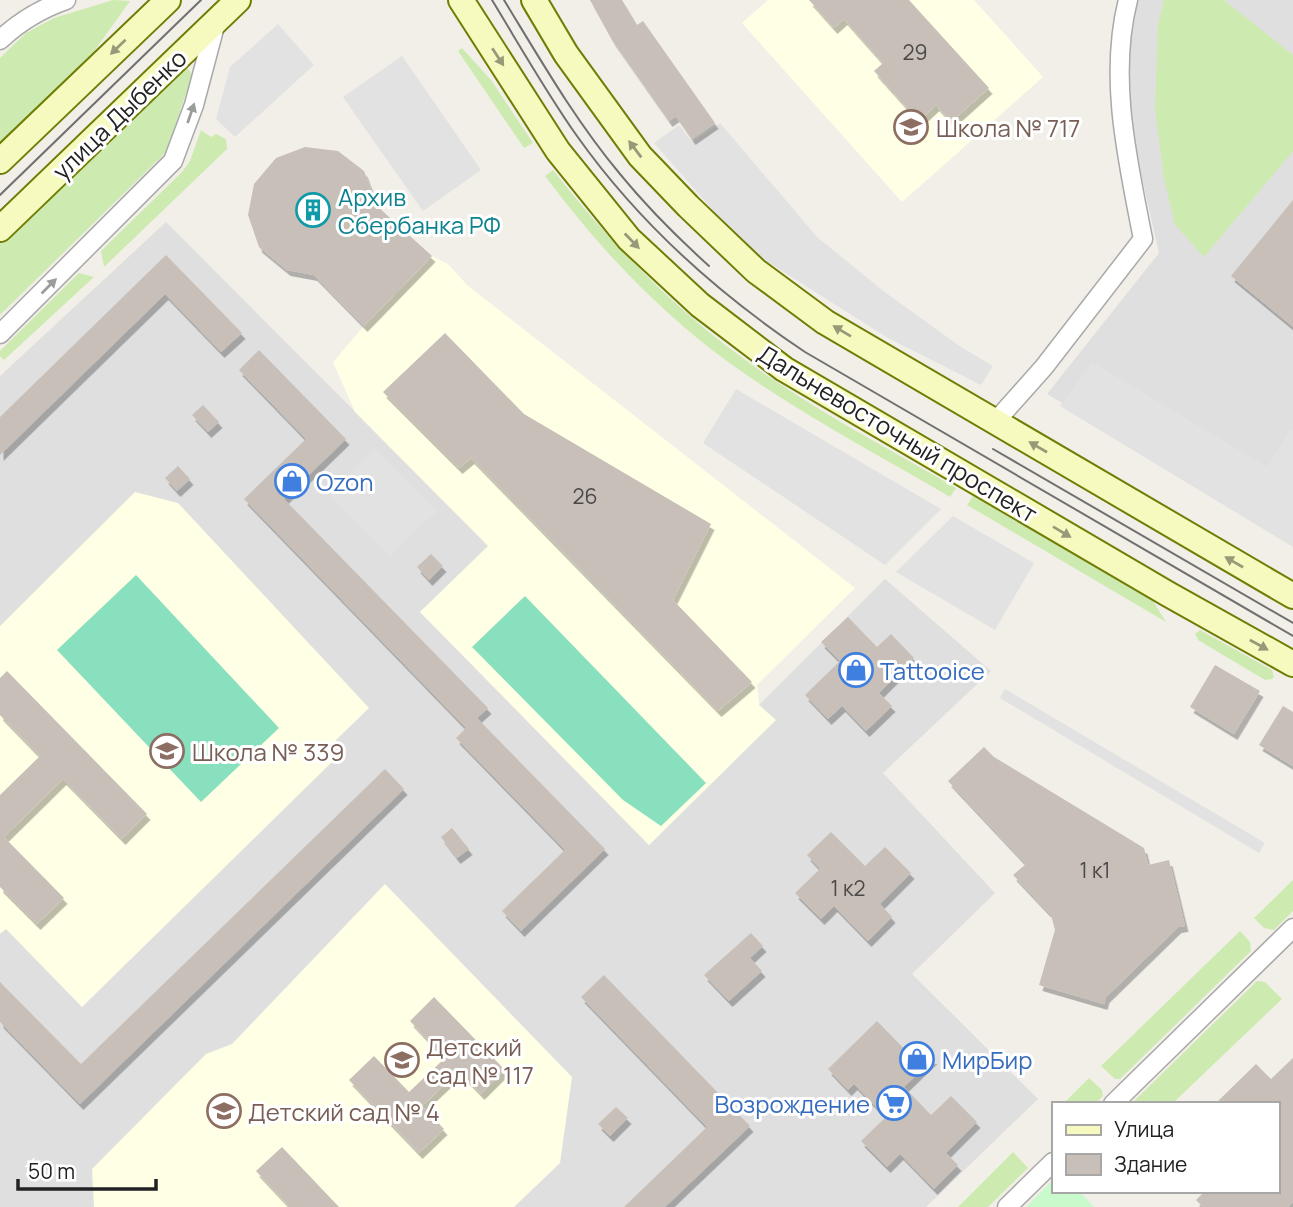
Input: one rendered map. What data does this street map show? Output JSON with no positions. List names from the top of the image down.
{
  "streets": {
    "main road": ["улица Дыбенко", "Дальневосточный проспект"]
  },
  "places": {
    "school or university": [
      "Школа № 717",
      "Школа № 339",
      "Детский сад № 117",
      "Детский сад № 4"
    ],
    "building": ["Архив Сбербанка РФ"],
    "shop": ["Ozon", "Tattooice", "МирБир"],
    "supermarket": ["Возрождение"]
  },
  "house_numbers": [
    "29",
    "26",
    "1 к1",
    "1 к2"
  ],
  "legend": ["Улица", "Здание"],
  "scale_bar": "50 m"
}
